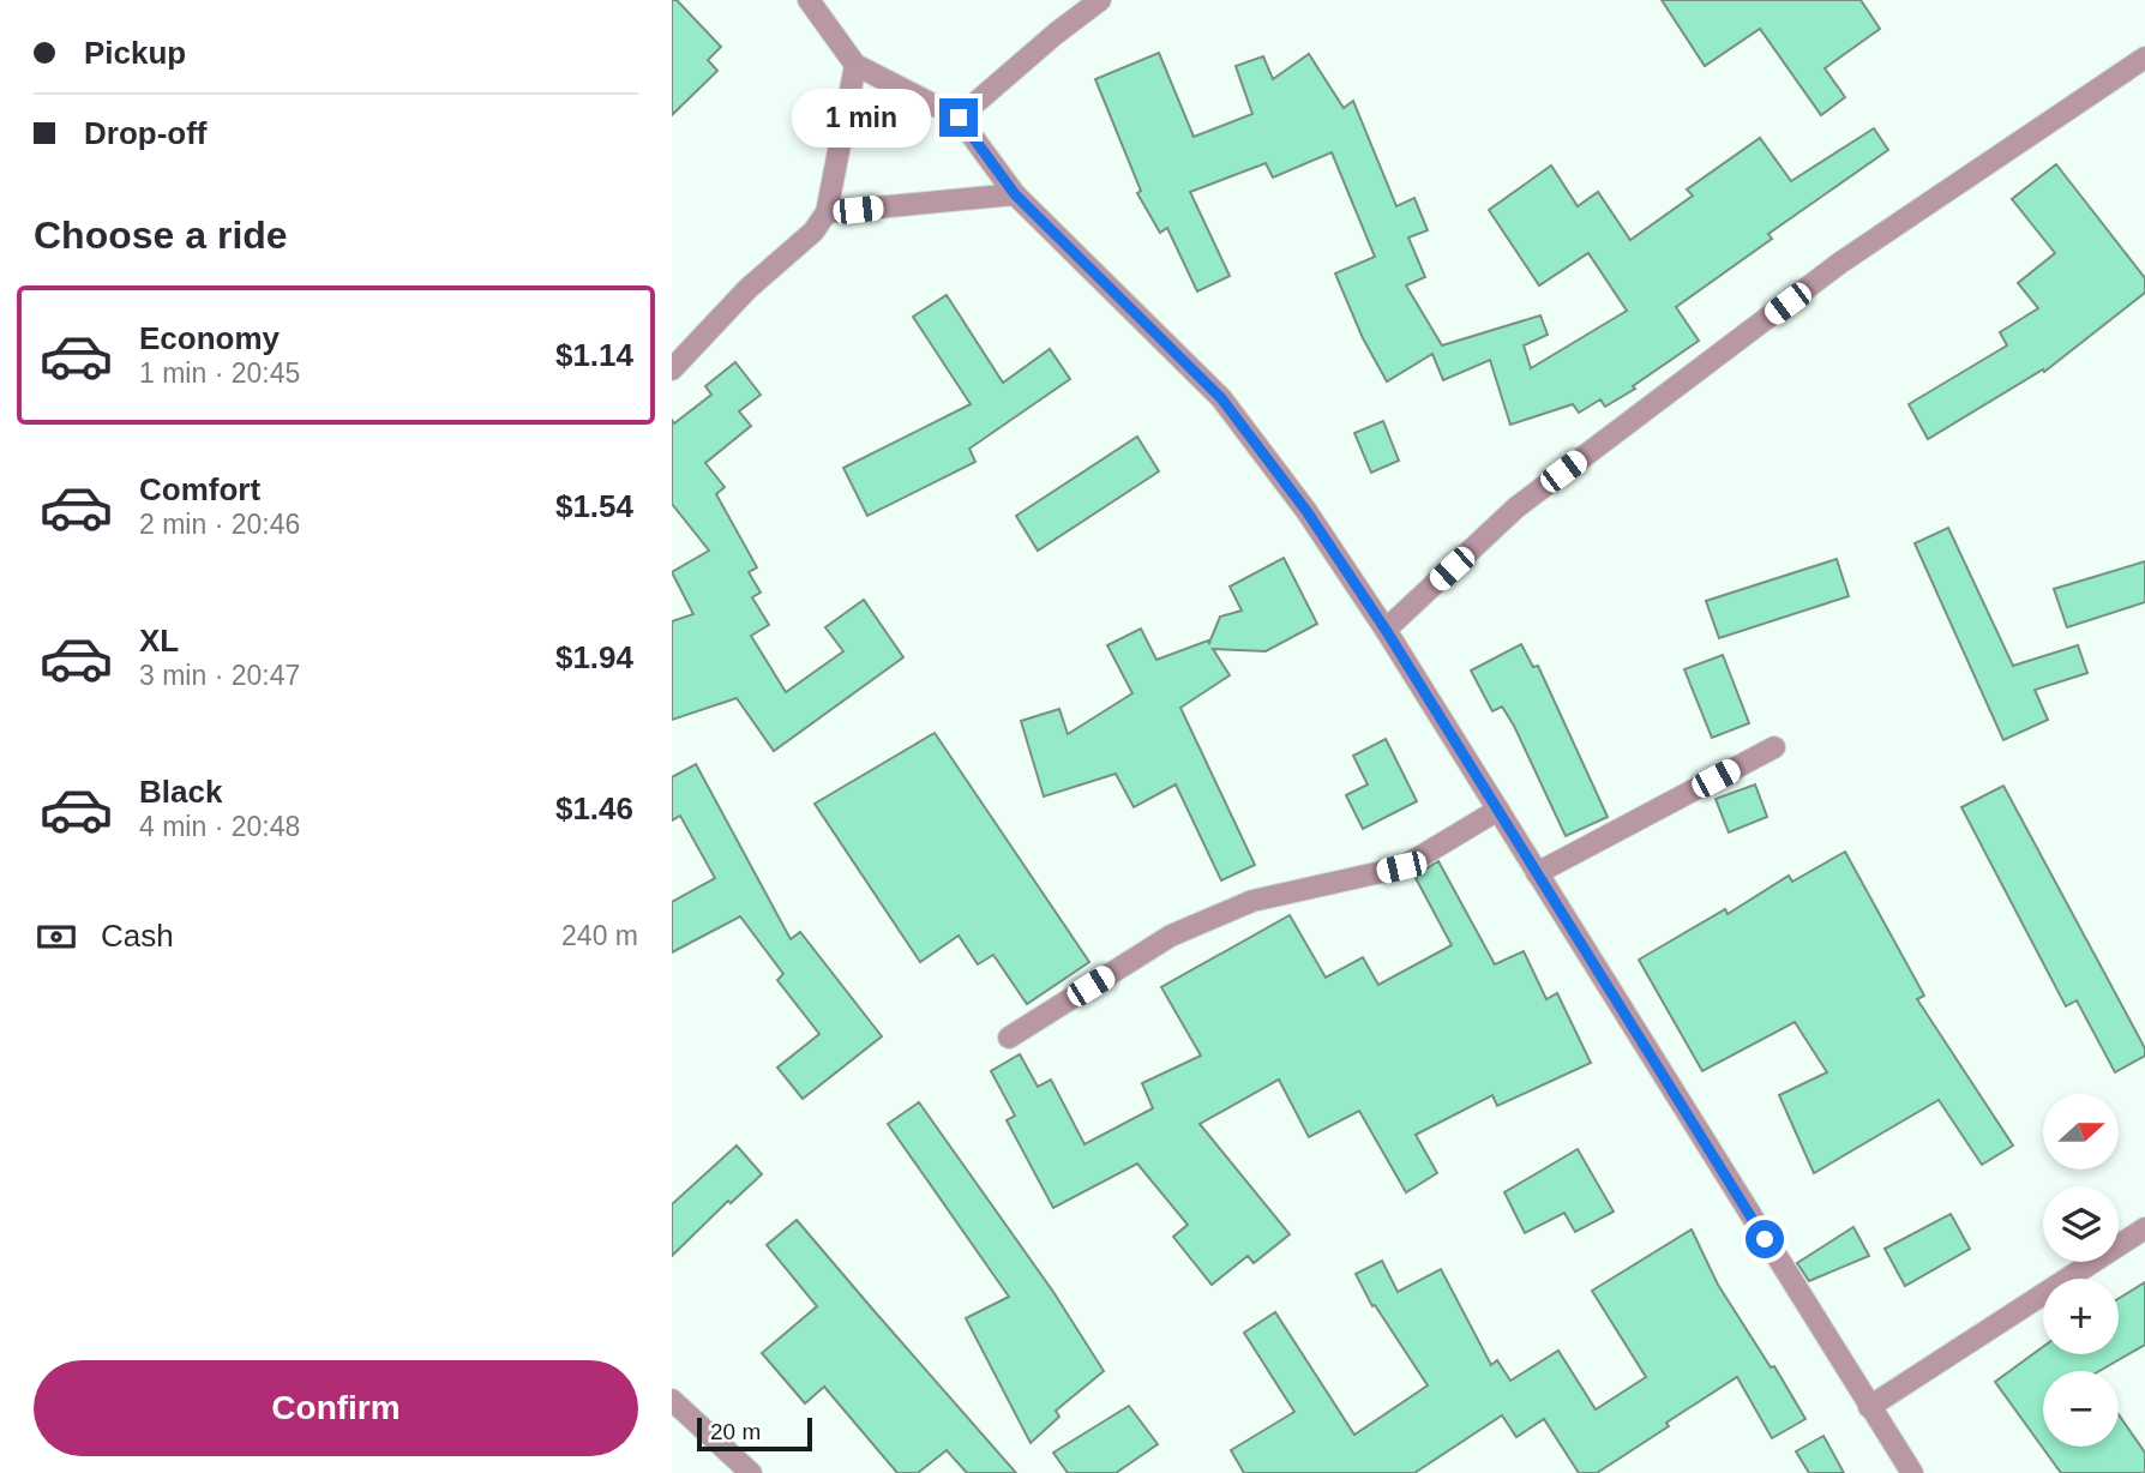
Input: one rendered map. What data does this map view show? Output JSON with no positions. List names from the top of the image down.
{
  "scale_bar": "20 m",
  "north": "right",
  "page": {
    "banner": ["Pickup", "Drop-off"],
    "bubble": "1 min",
    "heading": "Choose a ride",
    "list": [
      {
        "name": "Economy",
        "note": "1 min · 20:45",
        "value": "$1.14"
      },
      {
        "name": "Comfort",
        "note": "2 min · 20:46",
        "value": "$1.54"
      },
      {
        "name": "XL",
        "note": "3 min · 20:47",
        "value": "$1.94"
      },
      {
        "name": "Black",
        "note": "4 min · 20:48",
        "value": "$1.46"
      }
    ],
    "pay": ["Cash", "240 m"],
    "map_buttons": ["+", "−"],
    "buttons": "Confirm",
    "scale": "20 m"
  }
}
